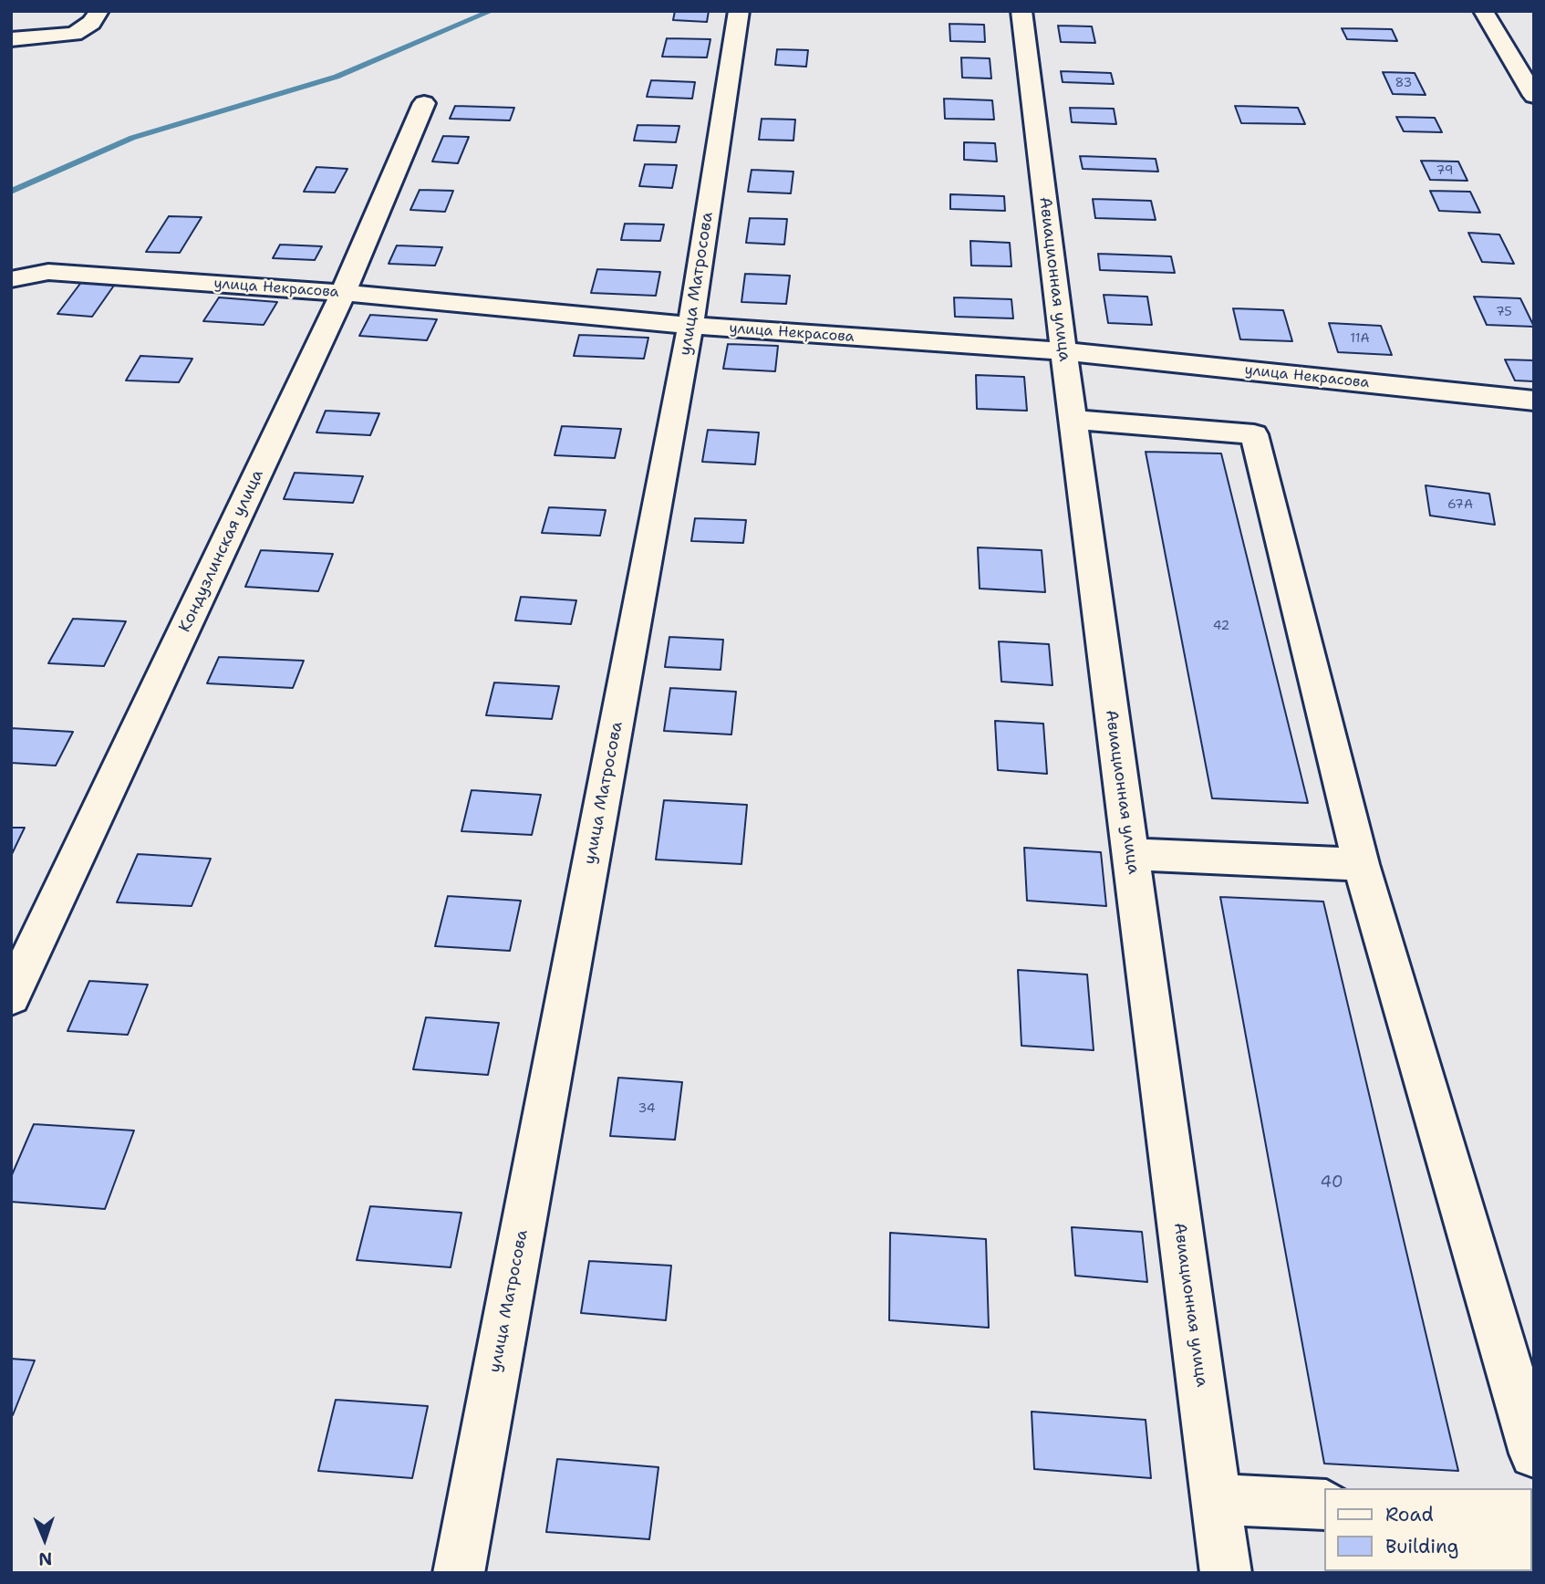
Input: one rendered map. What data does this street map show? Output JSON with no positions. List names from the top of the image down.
{
  "streets": {
    "street": [
      "Авиационная улица",
      "улица Матросова",
      "улица Некрасова",
      "Кондузлинская улица"
    ]
  },
  "crossings": [
    ["Авиационная улица", "улица Некрасова"],
    ["улица Матросова", "улица Некрасова"],
    ["улица Некрасова", "Кондузлинская улица"]
  ],
  "house_numbers": [
    "83",
    "79",
    "75",
    "11А",
    "67А",
    "42",
    "34",
    "40"
  ],
  "legend": ["Road", "Building"],
  "north": "bottom"
}
